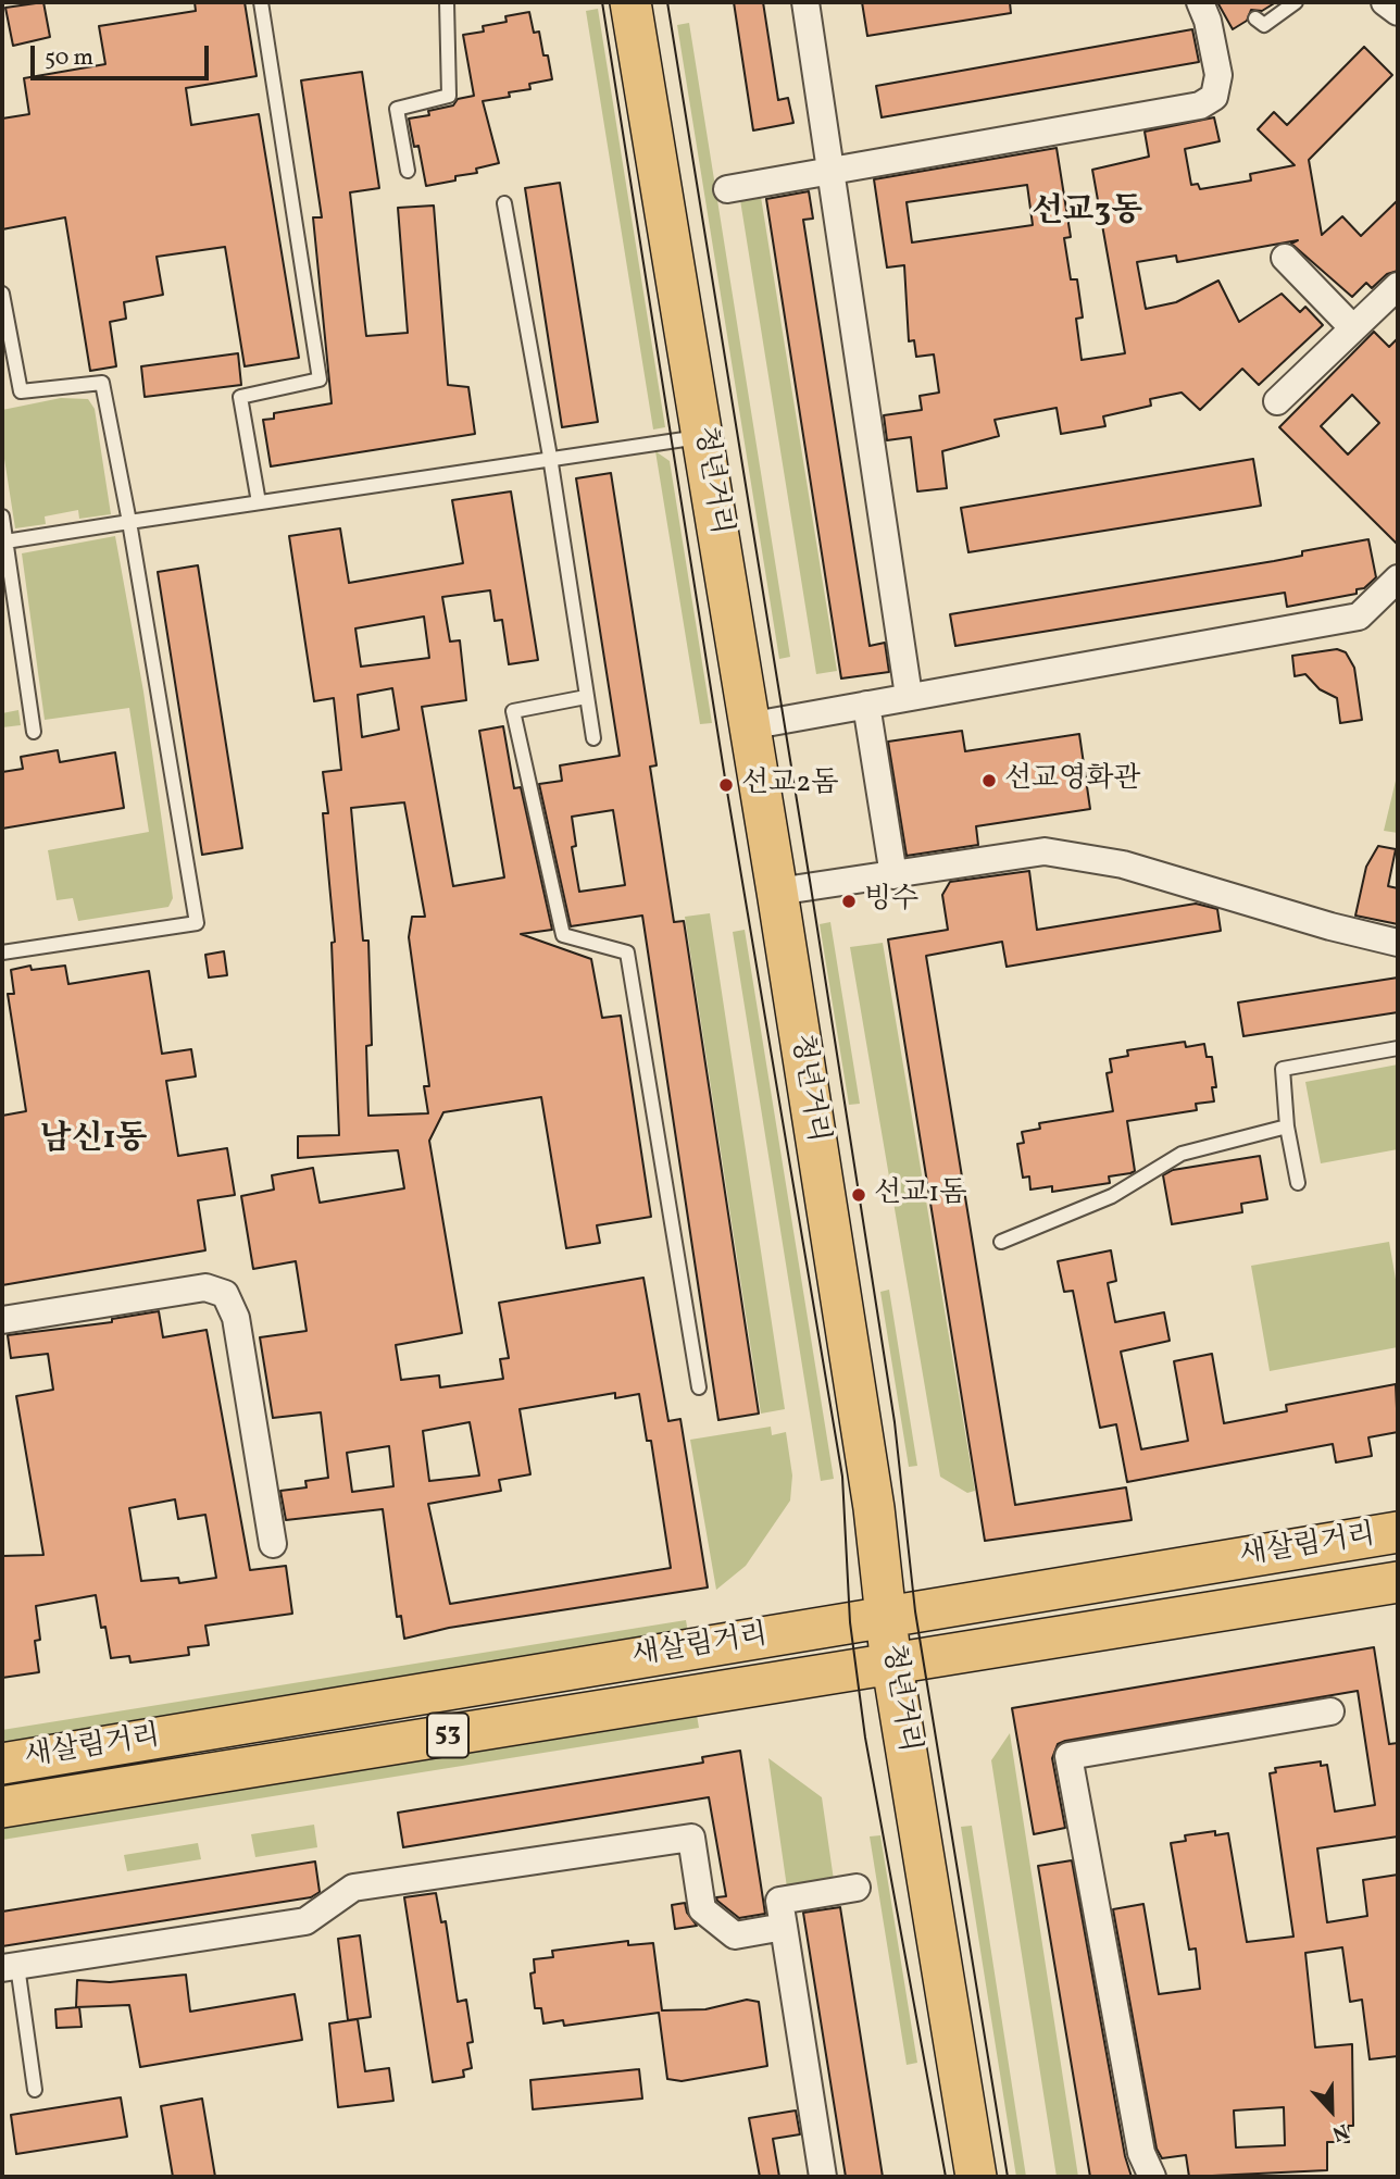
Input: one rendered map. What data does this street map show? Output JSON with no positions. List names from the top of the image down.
{
  "streets": {
    "main road": ["청년거리", "새살림거리", "53"]
  },
  "crossings": [
    ["청년거리", "새살림거리"]
  ],
  "districts": ["선교3동", "남신1동"],
  "places": [
    "선교영화관",
    "선교2돔",
    "빙수",
    "선교1돔"
  ],
  "scale_bar": "50 m",
  "north": "bottom"
}
